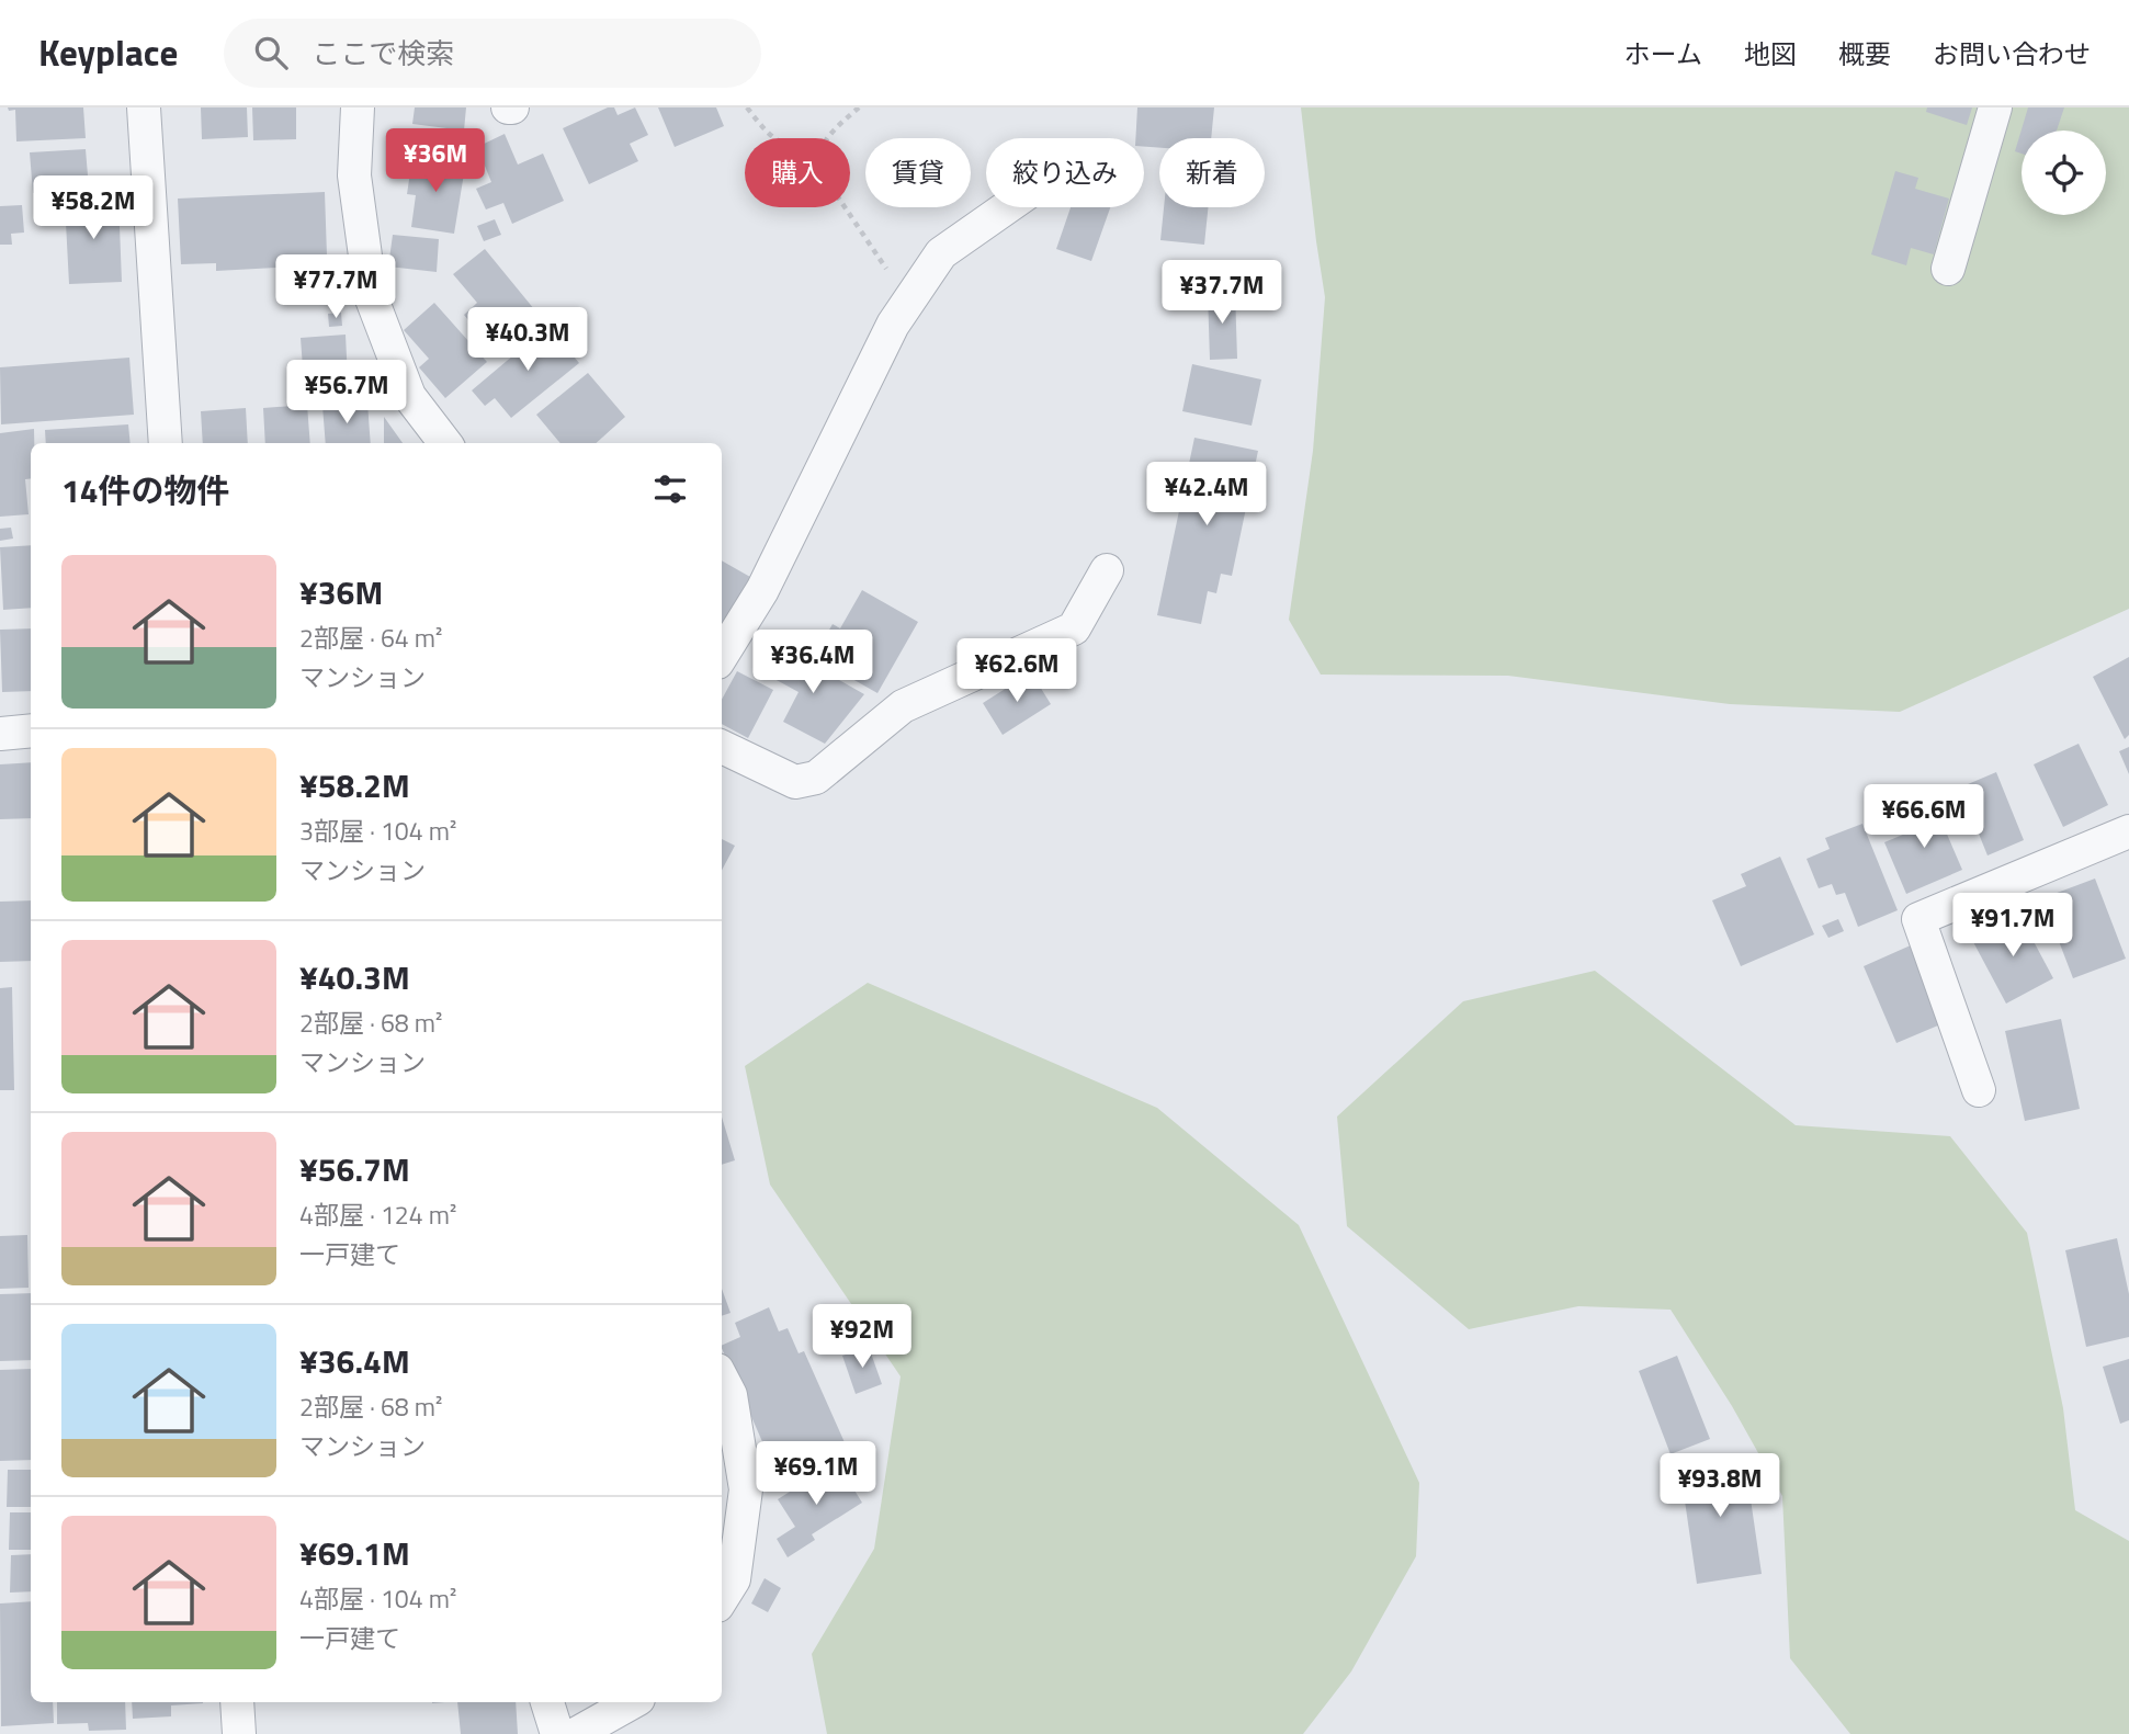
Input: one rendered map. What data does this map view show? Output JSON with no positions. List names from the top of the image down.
{
  "page": {
    "header": "Keyplace",
    "search": "ここで検索",
    "nav": [
      "ホーム",
      "地図",
      "概要",
      "お問い合わせ"
    ],
    "price": [
      "¥36M",
      "¥58.2M",
      "¥77.7M",
      "¥37.7M",
      "¥40.3M",
      "¥56.7M",
      "¥42.4M",
      "¥36.4M",
      "¥62.6M",
      "¥66.6M",
      "¥91.7M",
      "¥92M",
      "¥69.1M",
      "¥93.8M"
    ],
    "chip": [
      "購入",
      "賃貸",
      "絞り込み",
      "新着"
    ],
    "heading": "14件の物件",
    "list": [
      {
        "name": "¥36M",
        "note": "2部屋 · 64 m² · マンション"
      },
      {
        "name": "¥58.2M",
        "note": "3部屋 · 104 m² · マンション"
      },
      {
        "name": "¥40.3M",
        "note": "2部屋 · 68 m² · マンション"
      },
      {
        "name": "¥56.7M",
        "note": "4部屋 · 124 m² · 一戸建て"
      },
      {
        "name": "¥36.4M",
        "note": "2部屋 · 68 m² · マンション"
      },
      {
        "name": "¥69.1M",
        "note": "4部屋 · 104 m² · 一戸建て"
      }
    ]
  }
}
